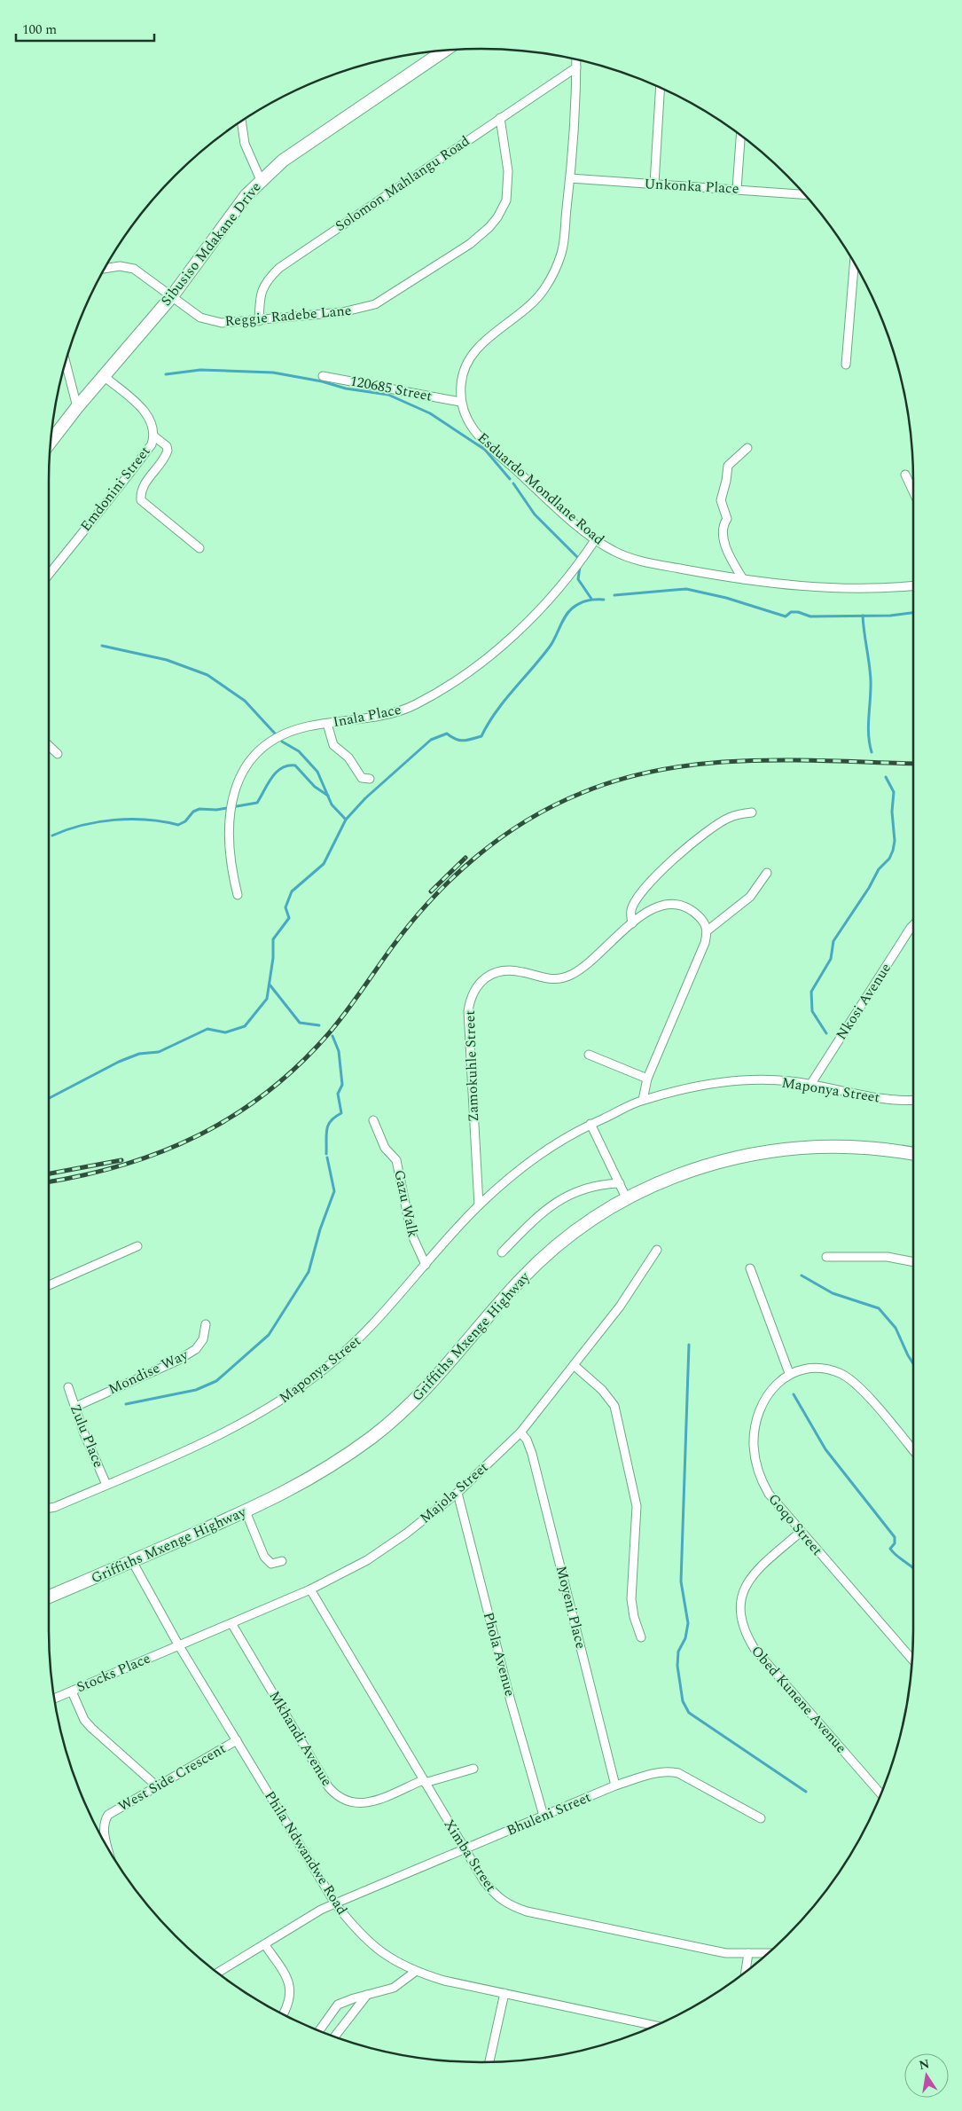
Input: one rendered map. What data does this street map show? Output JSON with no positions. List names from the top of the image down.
{
  "streets": {
    "street": [
      "Solomon Mahlangu Road",
      "Unkonka Place",
      "Sibusiso Mdakane Drive",
      "Reggie Radebe Lane",
      "120685 Street",
      "Emdonini Street",
      "Esduardo Mondlane Road",
      "Inala Place",
      "Nkosi Avenue",
      "Zamokuhle Street",
      "Maponya Street",
      "Gazu Walk",
      "Griffiths Mxenge Highway",
      "Mondise Way",
      "Zulu Place",
      "Majola Street",
      "Goqo Street",
      "Moyeni Place",
      "Phola Avenue",
      "Stocks Place",
      "Obed Kunene Avenue",
      "Mkhandi Avenue",
      "West Side Crescent",
      "Bhuleni Street",
      "Phila Ndwandwe Road",
      "Ximba Street"
    ]
  },
  "crossings": [
    ["Solomon Mahlangu Road", "Reggie Radebe Lane"],
    ["Solomon Mahlangu Road", "Esduardo Mondlane Road"],
    ["Unkonka Place", "Esduardo Mondlane Road"],
    ["Sibusiso Mdakane Drive", "Reggie Radebe Lane"],
    ["Sibusiso Mdakane Drive", "Emdonini Street"],
    ["120685 Street", "Esduardo Mondlane Road"],
    ["Esduardo Mondlane Road", "Inala Place"],
    ["Nkosi Avenue", "Maponya Street"],
    ["Zamokuhle Street", "Maponya Street"],
    ["Maponya Street", "Gazu Walk"],
    ["Maponya Street", "Zulu Place"],
    ["Griffiths Mxenge Highway", "Phila Ndwandwe Road"],
    ["Mondise Way", "Zulu Place"],
    ["Majola Street", "Moyeni Place"],
    ["Majola Street", "Phola Avenue"],
    ["Majola Street", "Stocks Place"],
    ["Majola Street", "Mkhandi Avenue"],
    ["Majola Street", "Phila Ndwandwe Road"],
    ["Majola Street", "Ximba Street"],
    ["Goqo Street", "Obed Kunene Avenue"],
    ["Moyeni Place", "Bhuleni Street"],
    ["Phola Avenue", "Bhuleni Street"],
    ["Stocks Place", "Phila Ndwandwe Road"],
    ["Mkhandi Avenue", "Ximba Street"],
    ["West Side Crescent", "Phila Ndwandwe Road"],
    ["Bhuleni Street", "Phila Ndwandwe Road"],
    ["Bhuleni Street", "Ximba Street"]
  ],
  "scale_bar": "100 m",
  "north": "top"
}
